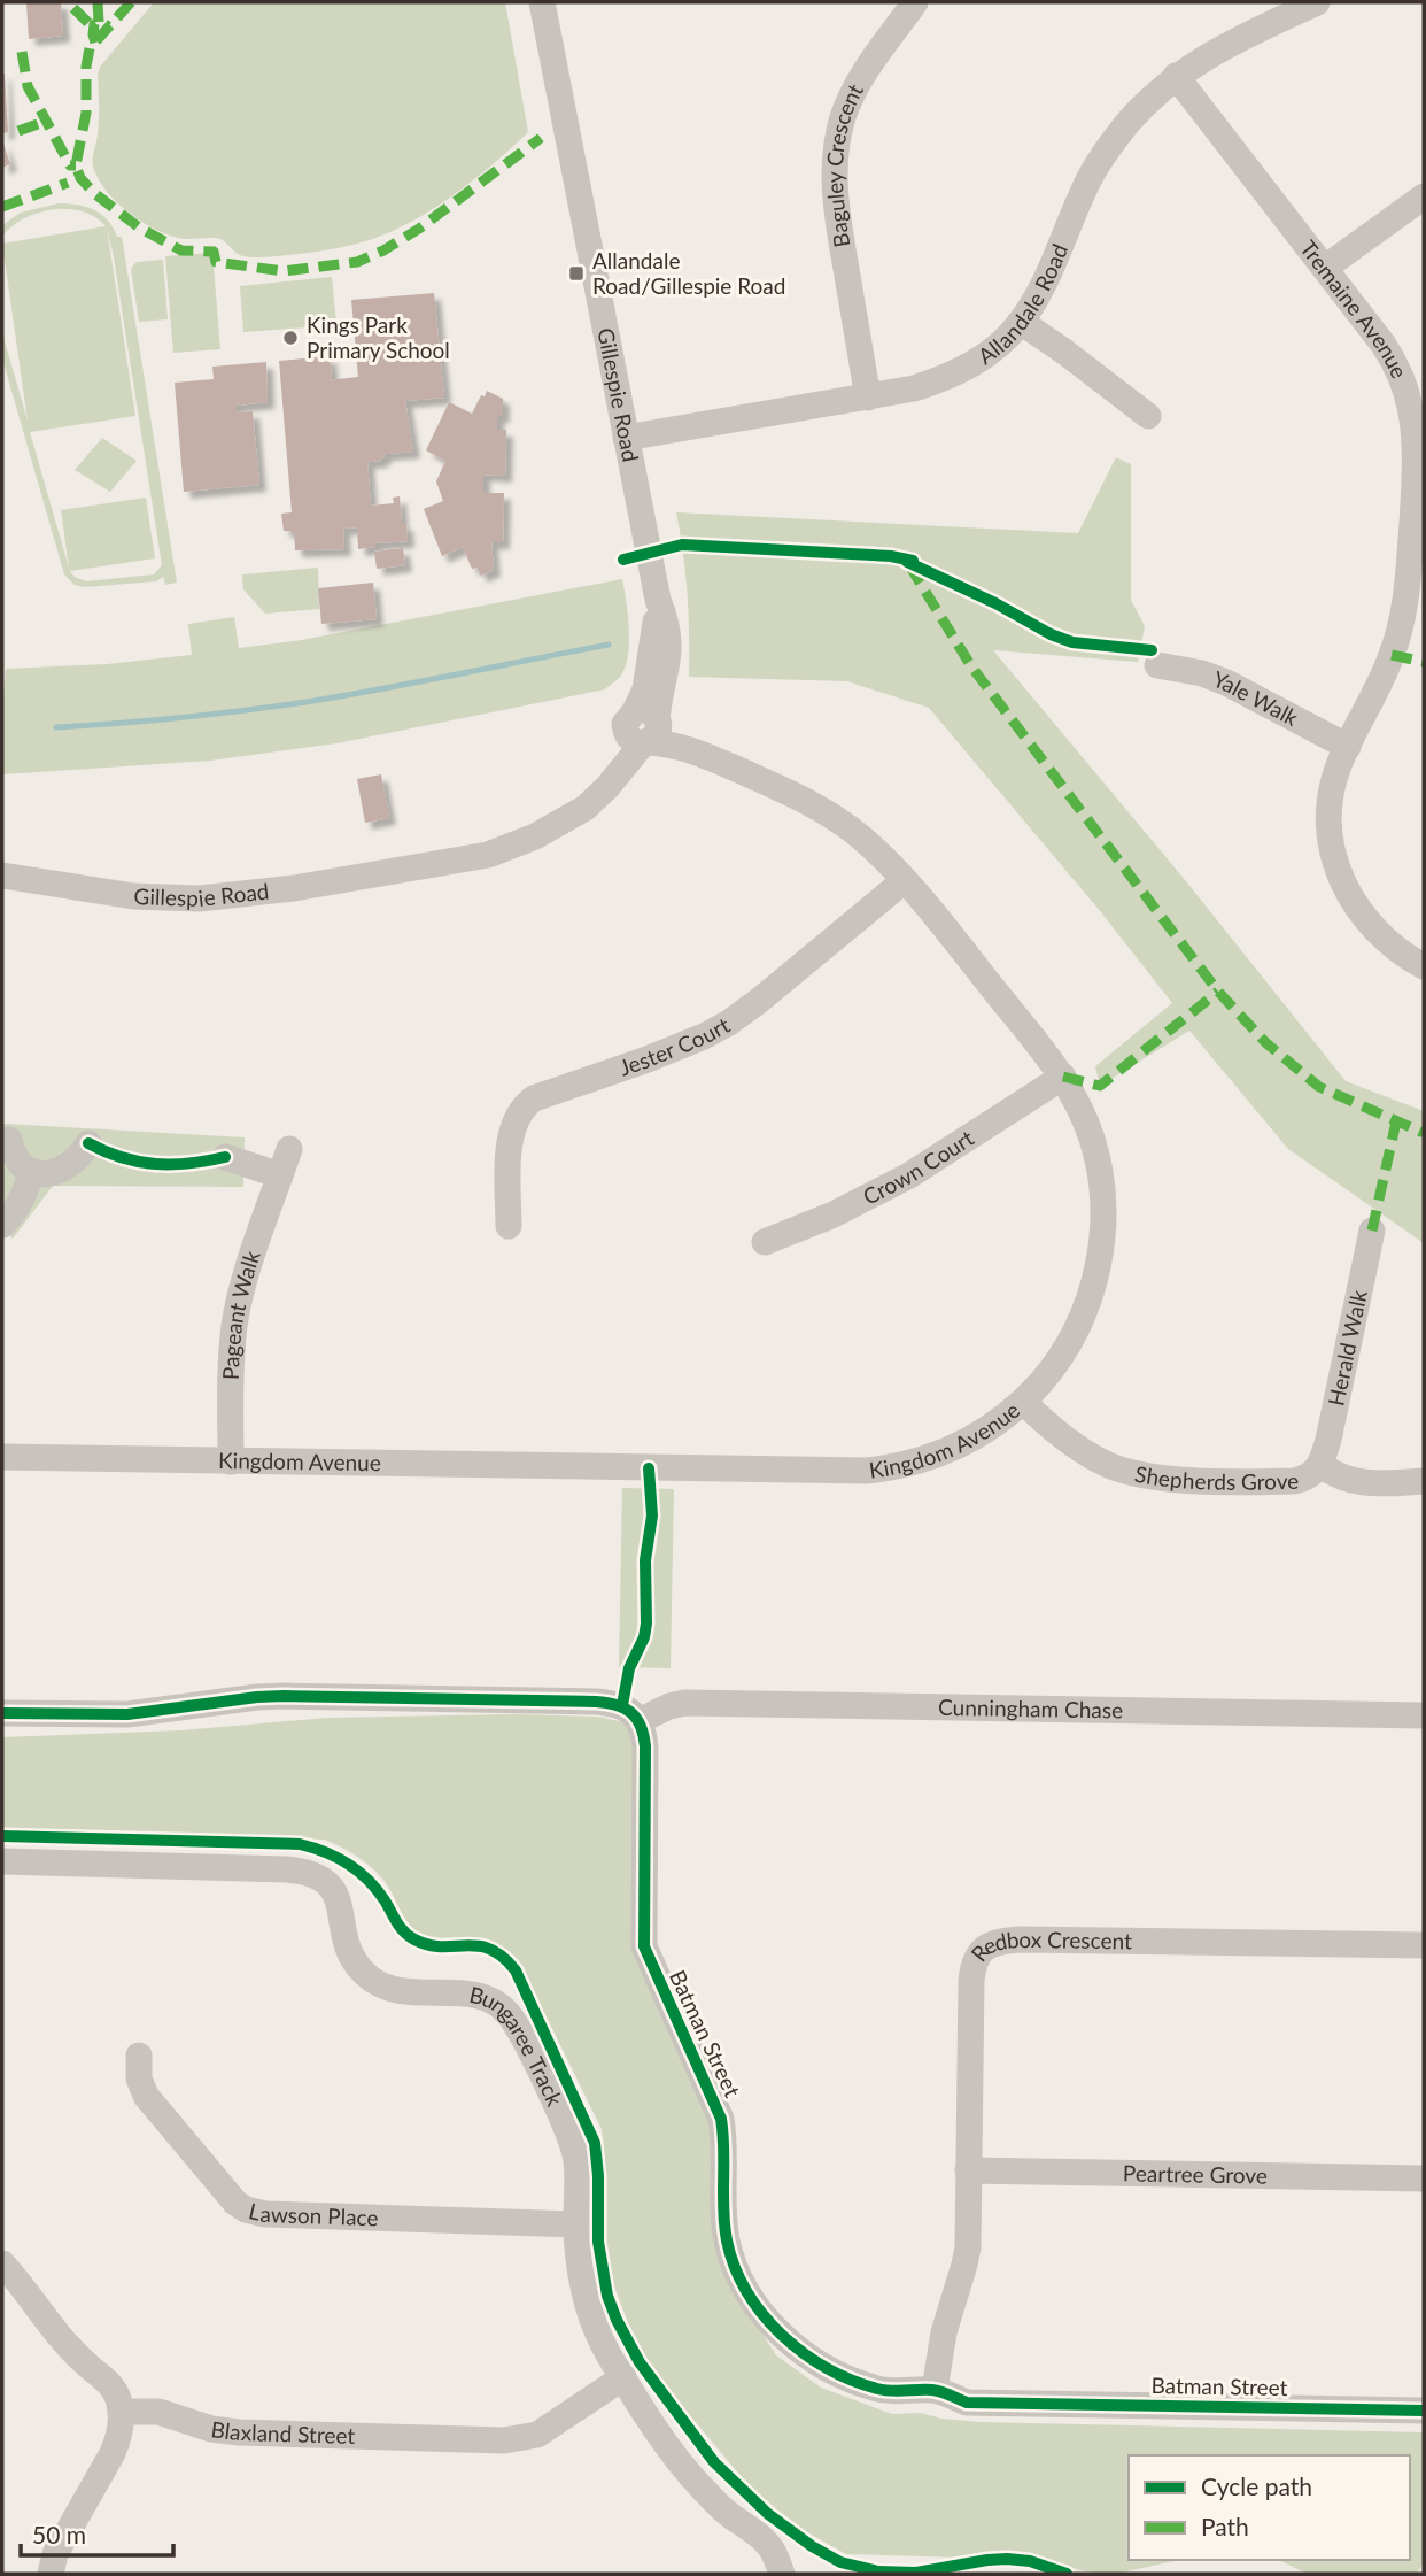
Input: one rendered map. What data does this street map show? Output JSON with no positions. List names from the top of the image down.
{
  "streets": {
    "street": [
      "Baguley Crescent",
      "Allandale Road",
      "Tremaine Avenue",
      "Gillespie Road",
      "Yale Walk",
      "Jester Court",
      "Crown Court",
      "Pageant Walk",
      "Herald Walk",
      "Kingdom Avenue",
      "Shepherds Grove",
      "Cunningham Chase",
      "Redbox Crescent",
      "Batman Street",
      "Bungaree Track",
      "Peartree Grove",
      "Lawson Place",
      "Blaxland Street"
    ]
  },
  "crossings": [
    ["Baguley Crescent", "Allandale Road"],
    ["Allandale Road", "Tremaine Avenue"],
    ["Allandale Road", "Gillespie Road"],
    ["Tremaine Avenue", "Yale Walk"],
    ["Gillespie Road", "Kingdom Avenue"],
    ["Jester Court", "Kingdom Avenue"],
    ["Crown Court", "Kingdom Avenue"],
    ["Pageant Walk", "Kingdom Avenue"],
    ["Herald Walk", "Shepherds Grove"],
    ["Kingdom Avenue", "Shepherds Grove"],
    ["Cunningham Chase", "Batman Street"],
    ["Redbox Crescent", "Batman Street"],
    ["Redbox Crescent", "Peartree Grove"],
    ["Bungaree Track", "Lawson Place"],
    ["Bungaree Track", "Blaxland Street"]
  ],
  "places": {
    "transit": ["Allandale Road/Gillespie Road"],
    "other": ["Kings Park Primary School"]
  },
  "legend": ["Cycle path", "Path"],
  "scale_bar": "50 m"
}
